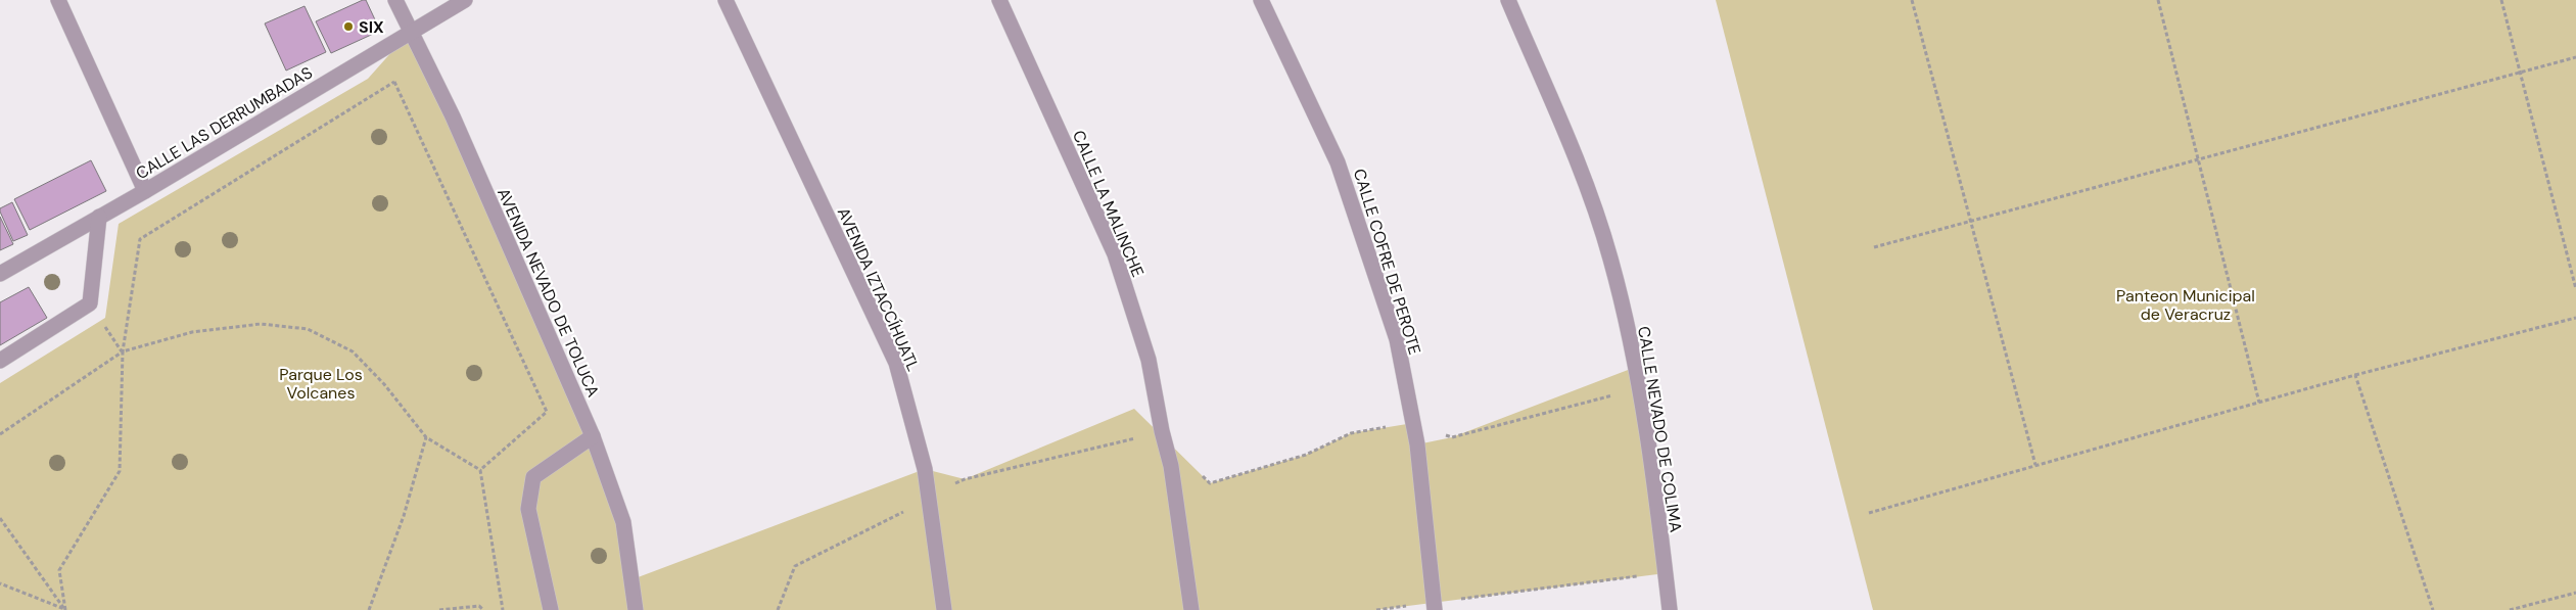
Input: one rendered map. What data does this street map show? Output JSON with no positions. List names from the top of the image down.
{
  "streets": {
    "street": [
      "CALLE LAS DERRUMBADAS",
      "CALLE LA MALINCHE",
      "CALLE COFRE DE PEROTE",
      "AVENIDA IZTACCÍHUATL",
      "AVENIDA NEVADO DE TOLUCA",
      "CALLE NEVADO DE COLIMA"
    ]
  },
  "crossings": [
    ["CALLE LAS DERRUMBADAS", "AVENIDA NEVADO DE TOLUCA"]
  ],
  "parks": ["Panteon Municipal de Veracruz", "Parque Los Volcanes"],
  "places": ["SIX"]
}
